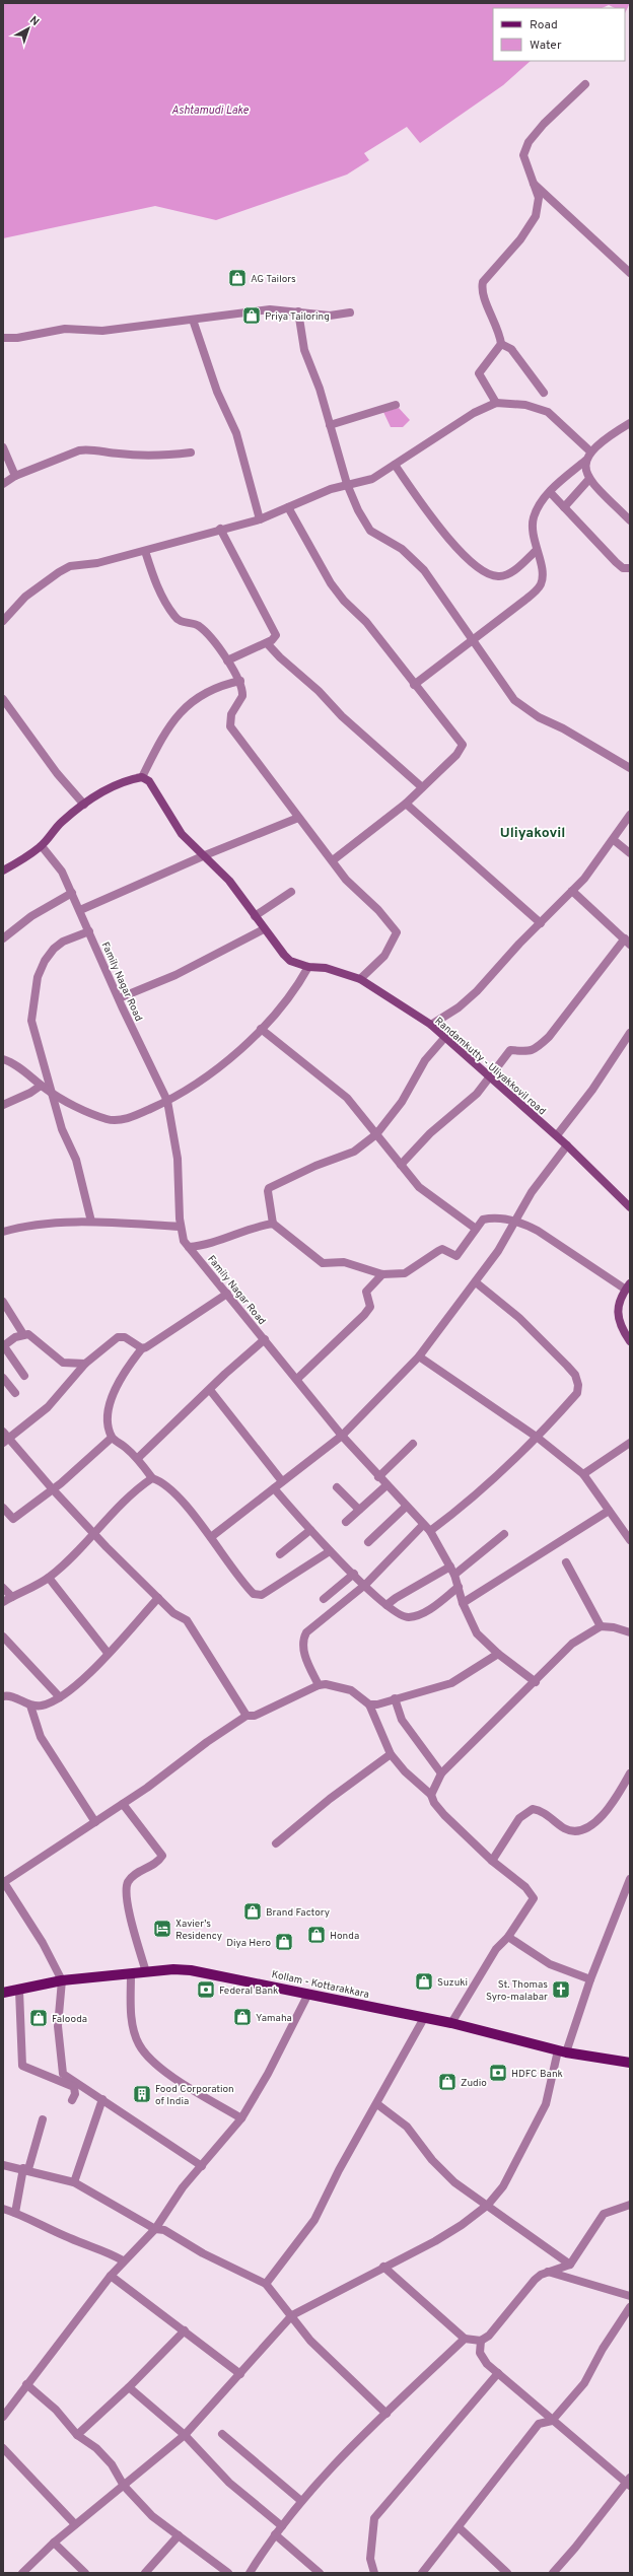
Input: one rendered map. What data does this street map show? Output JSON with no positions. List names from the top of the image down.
{
  "streets": {
    "main road": ["Kollam - Kottarakkara"],
    "street": ["Family Nagar Road", "Randamkutty - Uliyakkovil road"]
  },
  "districts": ["Uliyakovil"],
  "water": ["Ashtamudi Lake"],
  "places": {
    "shop": [
      "AG Tailors",
      "Priya Tailoring",
      "Brand Factory",
      "Honda",
      "Diya Hero",
      "Suzuki",
      "Yamaha",
      "Falooda",
      "Zudio"
    ],
    "hotel": ["Xavier's Residency"],
    "bank": ["Federal Bank", "HDFC Bank"],
    "church": ["St. Thomas Syro-malabar"],
    "building": ["Food Corporation of India"]
  },
  "legend": ["Road", "Water"],
  "north": "top right"
}
